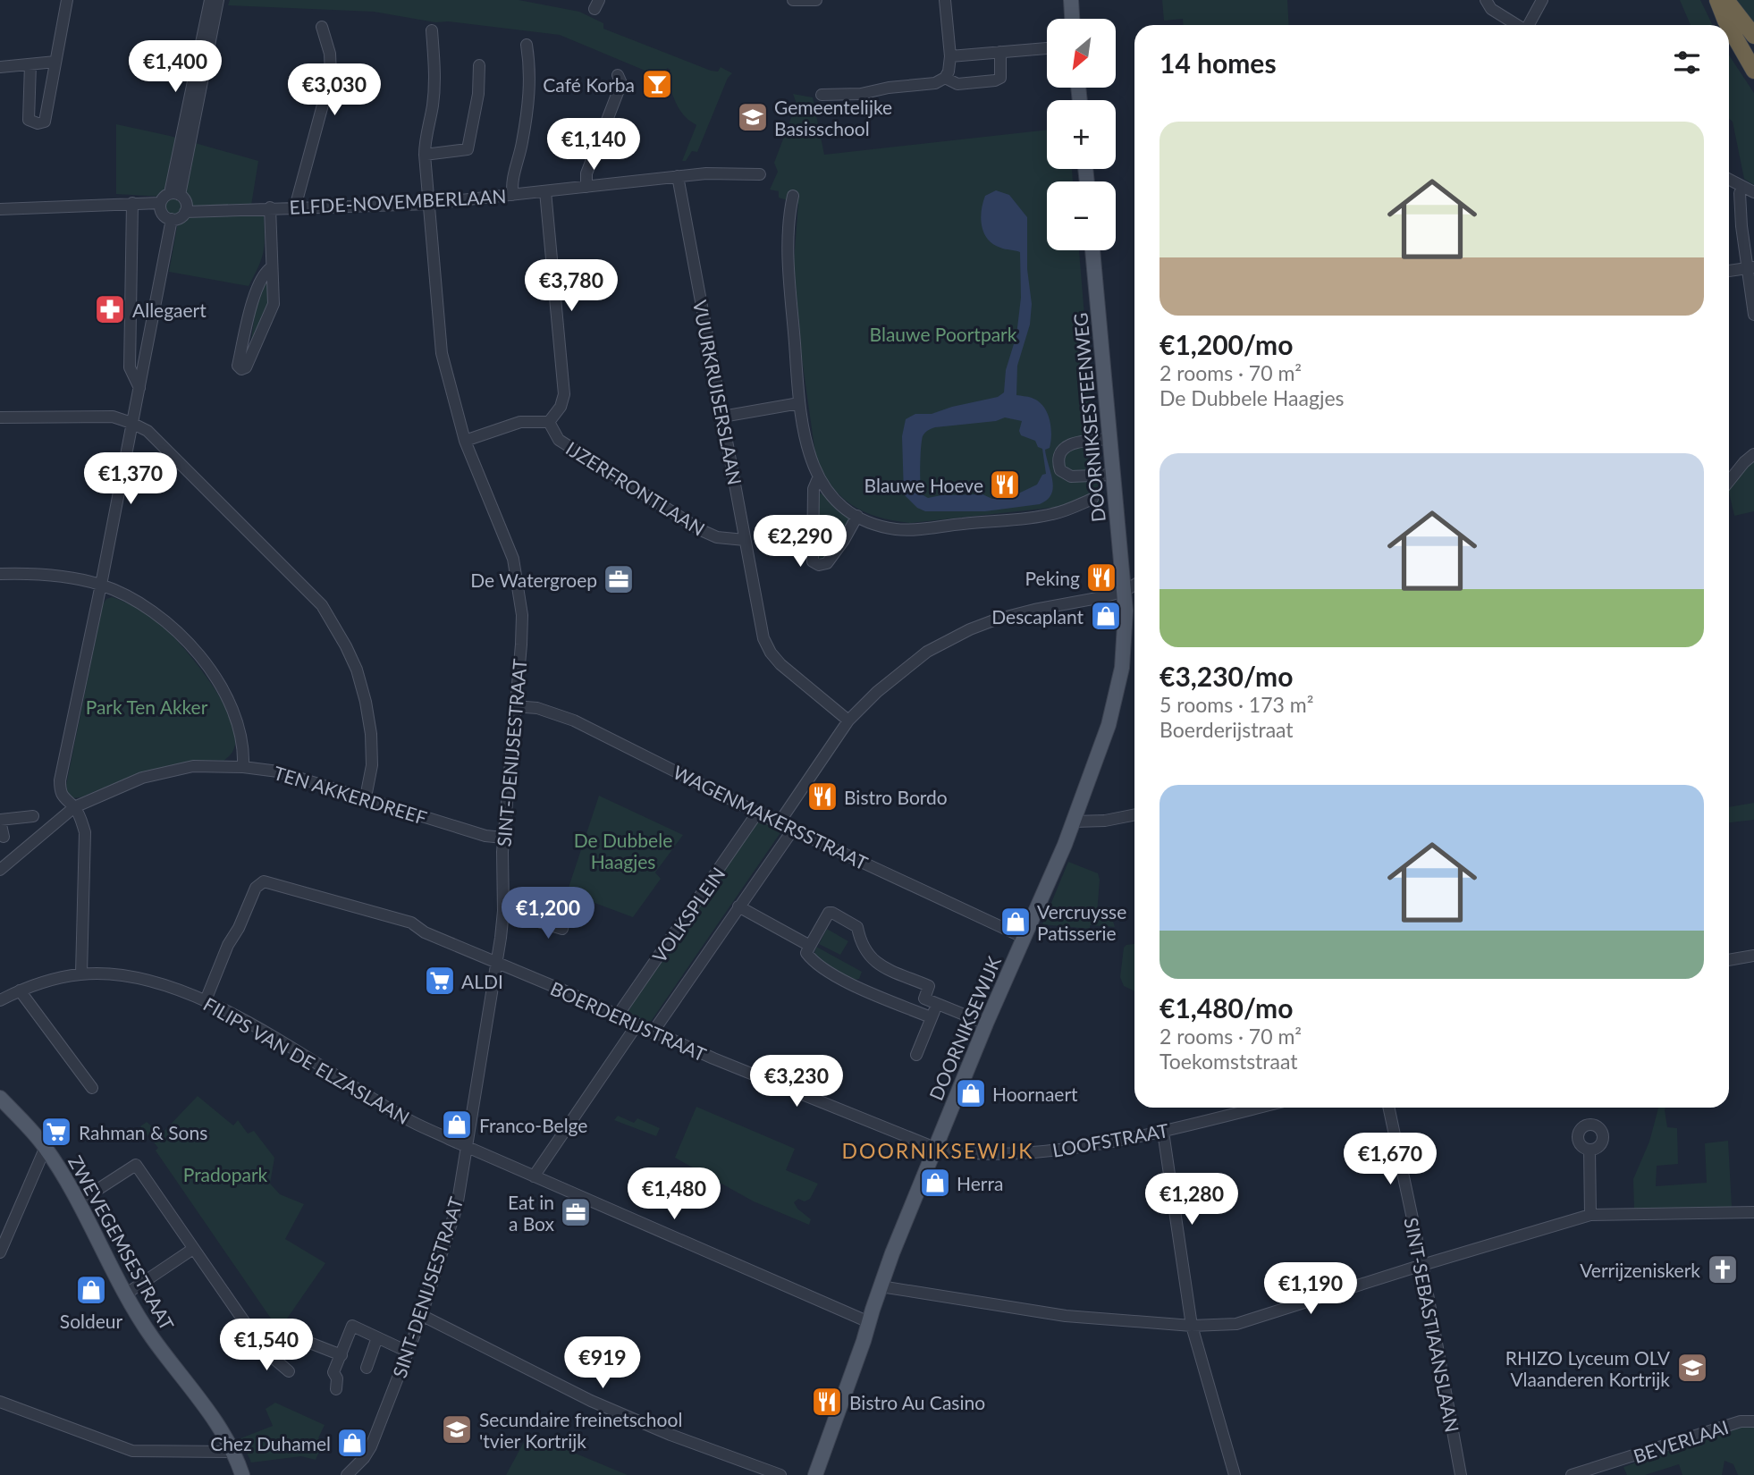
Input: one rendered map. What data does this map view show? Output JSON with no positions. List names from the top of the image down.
{
  "streets": {
    "main road": ["DOORNIKSESTEENWEG", "DOORNIKSEWIJK", "ZWEVEGEMSESTRAAT"],
    "street": [
      "ELFDE-NOVEMBERLAAN",
      "VUURKRUISERSLAAN",
      "IJZERFRONTLAAN",
      "SINT-DENIJSESTRAAT",
      "TEN AKKERDREEF",
      "WAGENMAKERSSTRAAT",
      "VOLKSPLEIN",
      "BOERDERIJSTRAAT",
      "FILIPS VAN DE ELZASLAAN",
      "LOOFSTRAAT",
      "SINT-SEBASTIAANSLAAN",
      "BEVERLAAI"
    ]
  },
  "crossings": [
    ["ELFDE-NOVEMBERLAAN", "VUURKRUISERSLAAN"],
    ["ELFDE-NOVEMBERLAAN", "SINT-DENIJSESTRAAT"],
    ["VUURKRUISERSLAAN", "IJZERFRONTLAAN"],
    ["DOORNIKSESTEENWEG", "DOORNIKSEWIJK"],
    ["SINT-DENIJSESTRAAT", "TEN AKKERDREEF"],
    ["SINT-DENIJSESTRAAT", "WAGENMAKERSSTRAAT"],
    ["SINT-DENIJSESTRAAT", "BOERDERIJSTRAAT"],
    ["SINT-DENIJSESTRAAT", "FILIPS VAN DE ELZASLAAN"],
    ["WAGENMAKERSSTRAAT", "VOLKSPLEIN"],
    ["WAGENMAKERSSTRAAT", "DOORNIKSEWIJK"],
    ["VOLKSPLEIN", "BOERDERIJSTRAAT"],
    ["BOERDERIJSTRAAT", "DOORNIKSEWIJK"],
    ["BOERDERIJSTRAAT", "FILIPS VAN DE ELZASLAAN"],
    ["BOERDERIJSTRAAT", "LOOFSTRAAT"],
    ["DOORNIKSEWIJK", "FILIPS VAN DE ELZASLAAN"],
    ["DOORNIKSEWIJK", "LOOFSTRAAT"]
  ],
  "districts": ["DOORNIKSEWIJK"],
  "parks": [
    "Blauwe Poortpark",
    "Park Ten Akker",
    "De Dubbele Haagjes",
    "Pradopark"
  ],
  "places": {
    "bar": ["Café Korba"],
    "school or university": ["Gemeentelijke Basisschool", "RHIZO Lyceum OLV Vlaanderen Kortrijk", "Secundaire freinetschool 'tvier Kortrijk"],
    "pharmacy": ["Allegaert"],
    "restaurant": [
      "Blauwe Hoeve",
      "Peking",
      "Bistro Bordo",
      "Bistro Au Casino"
    ],
    "office": ["De Watergroep", "Eat in a Box"],
    "shop": [
      "Descaplant",
      "Vercruysse Patisserie",
      "Hoornaert",
      "Franco-Belge",
      "Herra",
      "Soldeur",
      "Chez Duhamel"
    ],
    "supermarket": ["ALDI", "Rahman & Sons"],
    "church": ["Verrijzeniskerk"]
  },
  "north": "bottom left",
  "page": {
    "map_buttons": ["+", "−"],
    "heading": "14 homes",
    "price": [
      "€1,400",
      "€3,030",
      "€1,140",
      "€3,780",
      "€1,370",
      "€2,290",
      "€1,200",
      "€3,230",
      "€1,670",
      "€1,480",
      "€1,280",
      "€1,190",
      "€1,540",
      "€919"
    ],
    "list": [
      {
        "name": "€1,200/mo",
        "note": "2 rooms · 70 m² · De Dubbele Haagjes"
      },
      {
        "name": "€3,230/mo",
        "note": "5 rooms · 173 m² · Boerderijstraat"
      },
      {
        "name": "€1,480/mo",
        "note": "2 rooms · 70 m² · Toekomststraat"
      }
    ]
  }
}
